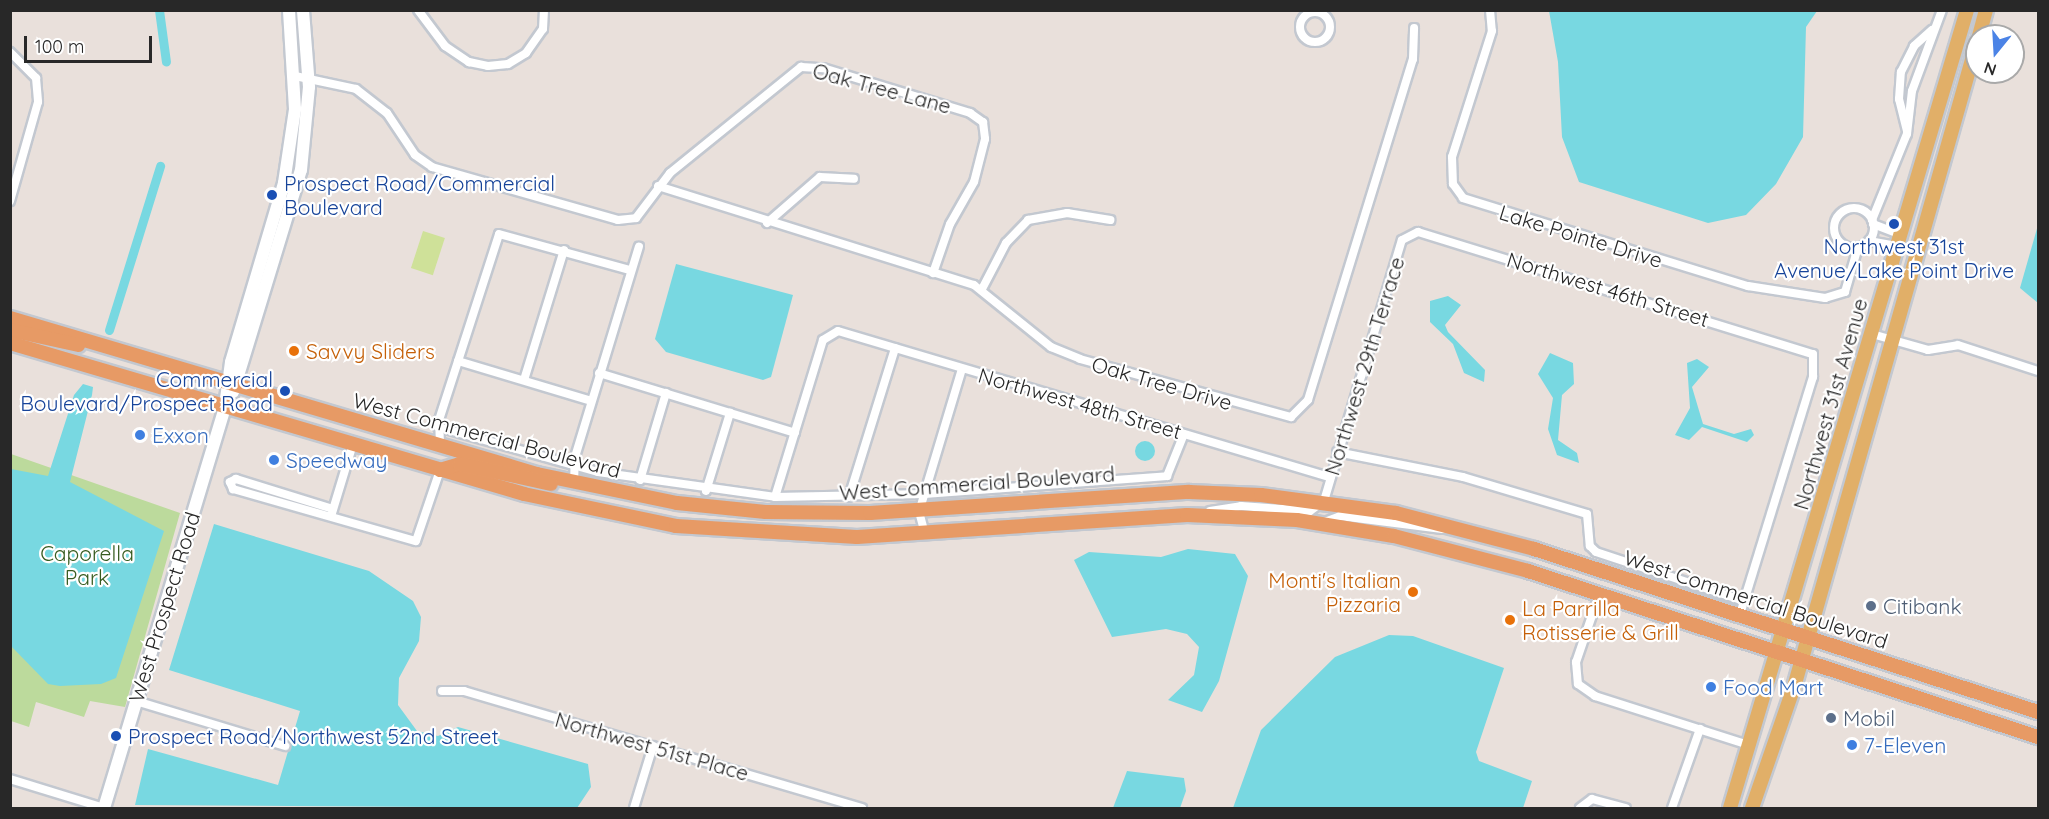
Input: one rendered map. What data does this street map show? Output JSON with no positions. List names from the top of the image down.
{
  "streets": {
    "highway": ["West Commercial Boulevard"],
    "main road": ["Northwest 31st Avenue", "West Prospect Road"],
    "street": [
      "Oak Tree Lane",
      "Lake Pointe Drive",
      "Northwest 46th Street",
      "Northwest 29th Terrace",
      "Oak Tree Drive",
      "Northwest 48th Street",
      "Northwest 51st Place"
    ]
  },
  "crossings": [
    ["Oak Tree Lane", "Oak Tree Drive"],
    ["Oak Tree Lane", "West Prospect Road"],
    ["Northwest 46th Street", "Northwest 29th Terrace"],
    ["Northwest 29th Terrace", "Northwest 48th Street"],
    ["Northwest 29th Terrace", "West Commercial Boulevard"],
    ["Northwest 31st Avenue", "West Commercial Boulevard"],
    ["West Commercial Boulevard", "West Prospect Road"]
  ],
  "parks": ["Caporella Park"],
  "places": [
    "Prospect Road/Commercial Boulevard",
    "Northwest 31st Avenue/Lake Point Drive",
    "Savvy Sliders",
    "Commercial Boulevard/Prospect Road",
    "Exxon",
    "Speedway",
    "Monti's Italian Pizzaria",
    "Citibank",
    "La Parrilla Rotisserie & Grill",
    "Food Mart",
    "Mobil",
    "Prospect Road/Northwest 52nd Street",
    "7-Eleven"
  ],
  "scale_bar": "100 m",
  "north": "bottom"
}
